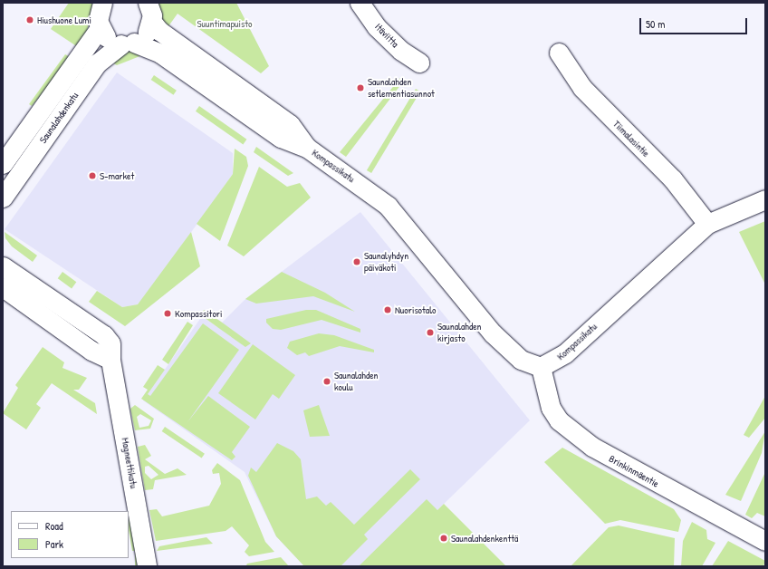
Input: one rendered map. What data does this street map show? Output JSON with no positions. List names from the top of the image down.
{
  "streets": {
    "street": [
      "Itäviitta",
      "Saunalahdenkatu",
      "Tiimalasintie",
      "Kompassikatu",
      "Magneettikatu",
      "Brinkinmäentie"
    ]
  },
  "crossings": [
    ["Saunalahdenkatu", "Kompassikatu"],
    ["Tiimalasintie", "Kompassikatu"],
    ["Kompassikatu", "Brinkinmäentie"]
  ],
  "parks": ["Suuntimapuisto"],
  "places": [
    "Hiushuone Lumi",
    "Saunalahden setlementiasunnot",
    "S-market",
    "Saunalyhdyn päiväkoti",
    "Nuorisotalo",
    "Kompassitori",
    "Saunalahden kirjasto",
    "Saunalahden koulu",
    "Saunalahdenkenttä"
  ],
  "legend": ["Road", "Park"],
  "scale_bar": "50 m"
}
